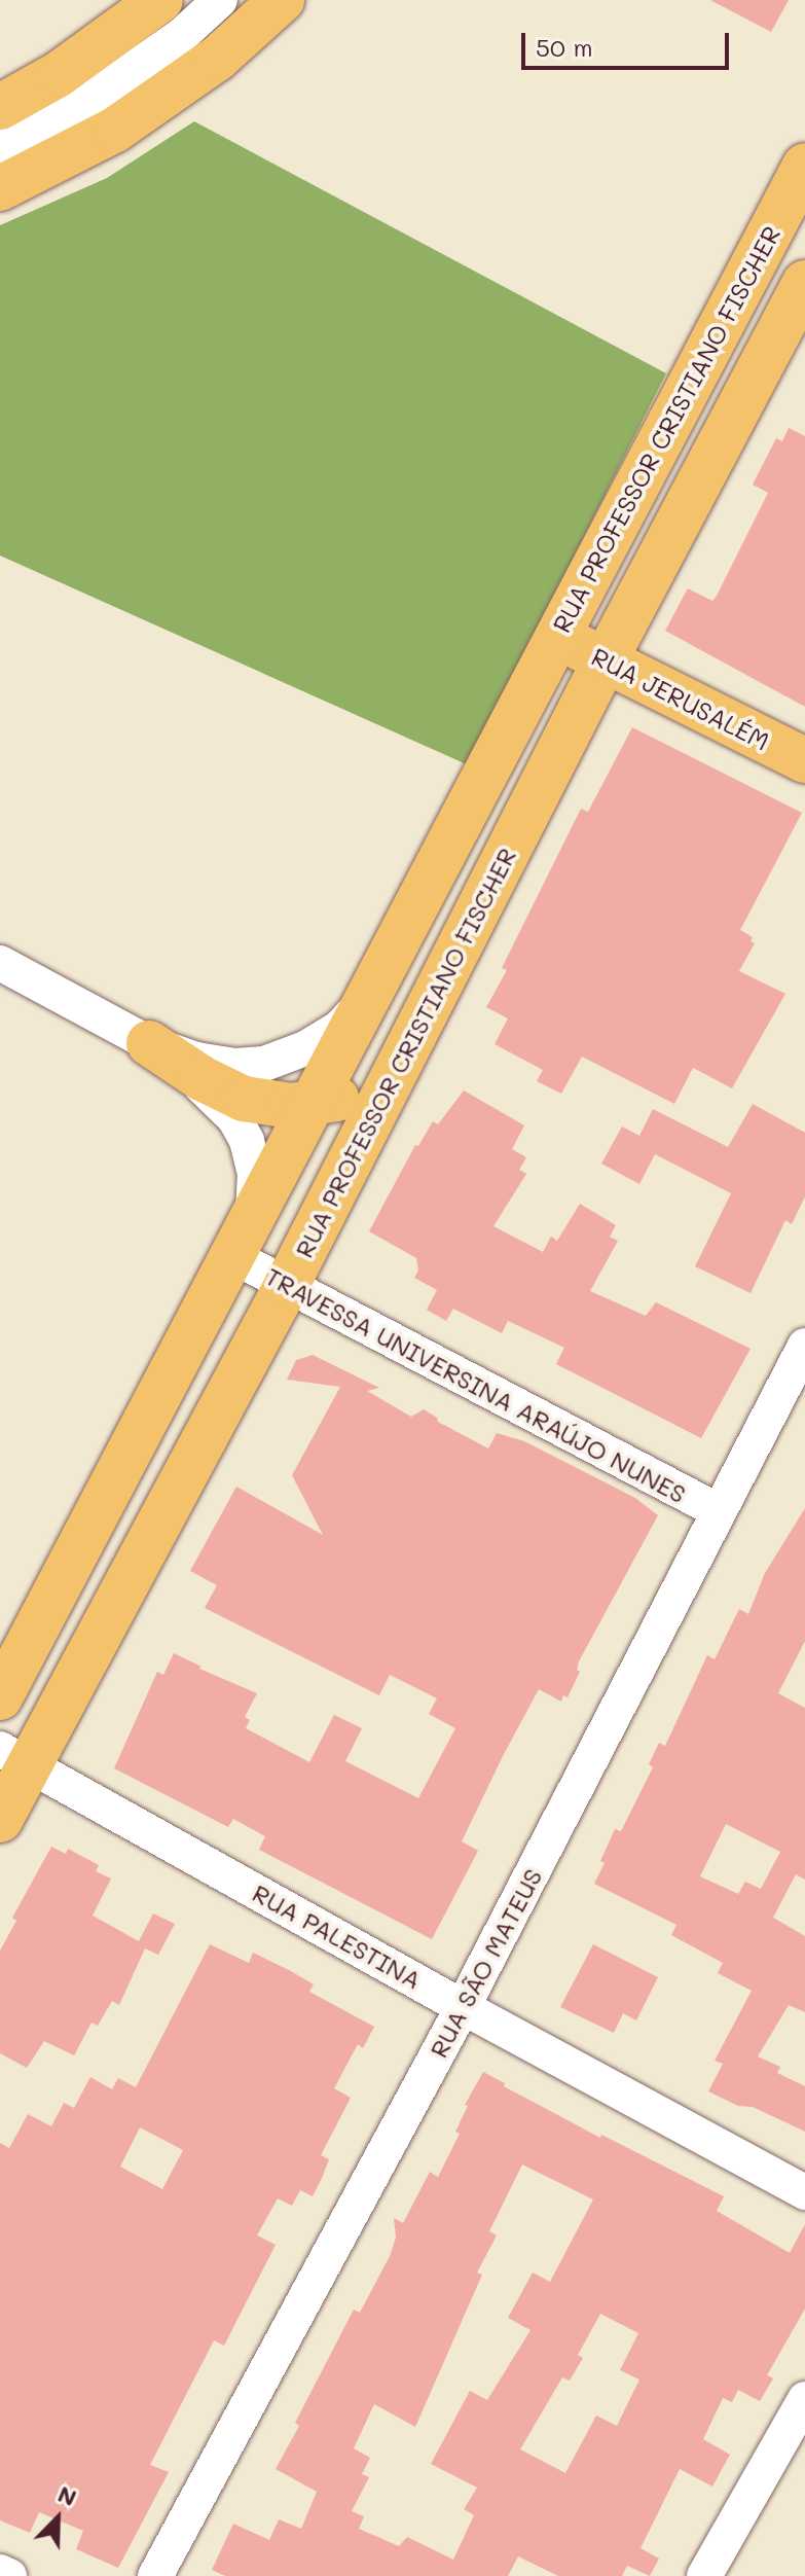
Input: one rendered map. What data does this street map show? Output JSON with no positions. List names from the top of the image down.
{
  "streets": {
    "main road": ["RUA PROFESSOR CRISTIANO FISCHER", "RUA JERUSALÉM"],
    "street": ["TRAVESSA UNIVERSINA ARAÚJO NUNES", "RUA PALESTINA", "RUA SÃO MATEUS"]
  },
  "crossings": [
    ["RUA PROFESSOR CRISTIANO FISCHER", "RUA JERUSALÉM"],
    ["RUA PROFESSOR CRISTIANO FISCHER", "TRAVESSA UNIVERSINA ARAÚJO NUNES"],
    ["RUA PROFESSOR CRISTIANO FISCHER", "RUA PALESTINA"],
    ["TRAVESSA UNIVERSINA ARAÚJO NUNES", "RUA SÃO MATEUS"],
    ["RUA PALESTINA", "RUA SÃO MATEUS"]
  ],
  "scale_bar": "50 m",
  "north": "top right"
}
